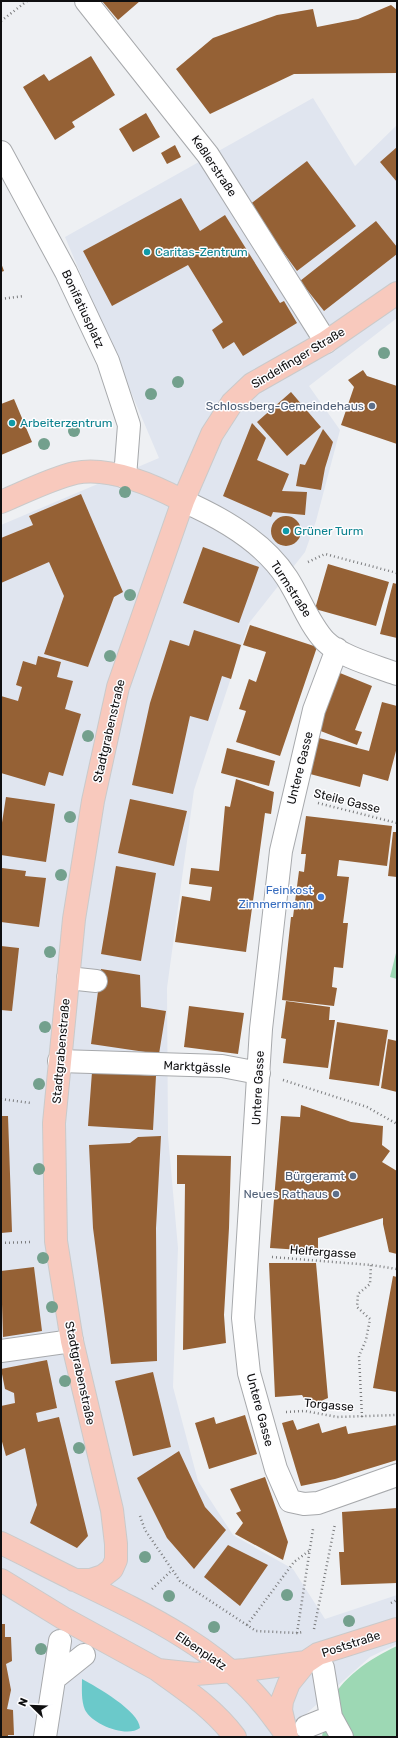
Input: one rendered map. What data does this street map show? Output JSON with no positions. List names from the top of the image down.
{
  "streets": {
    "main road": [
      "Sindelfinger Straße",
      "Stadtgrabenstraße",
      "Poststraße",
      "Elbenplatz"
    ],
    "street": [
      "Keßlerstraße",
      "Bonifatiusplatz",
      "Turmstraße",
      "Untere Gasse",
      "Marktgässle"
    ],
    "path": ["Steile Gasse", "Helfergasse", "Torgasse"]
  },
  "crossings": [
    ["Keßlerstraße", "Sindelfinger Straße"],
    ["Sindelfinger Straße", "Turmstraße"],
    ["Sindelfinger Straße", "Stadtgrabenstraße"],
    ["Turmstraße", "Stadtgrabenstraße"],
    ["Turmstraße", "Untere Gasse"],
    ["Stadtgrabenstraße", "Marktgässle"],
    ["Stadtgrabenstraße", "Elbenplatz"],
    ["Untere Gasse", "Steile Gasse"],
    ["Untere Gasse", "Marktgässle"],
    ["Untere Gasse", "Helfergasse"],
    ["Untere Gasse", "Torgasse"],
    ["Poststraße", "Elbenplatz"]
  ],
  "places": [
    "Caritas-Zentrum",
    "Schlossberg-Gemeindehaus",
    "Arbeiterzentrum",
    "Grüner Turm",
    "Feinkost Zimmermann",
    "Bürgeramt",
    "Neues Rathaus"
  ],
  "north": "top left"
}
